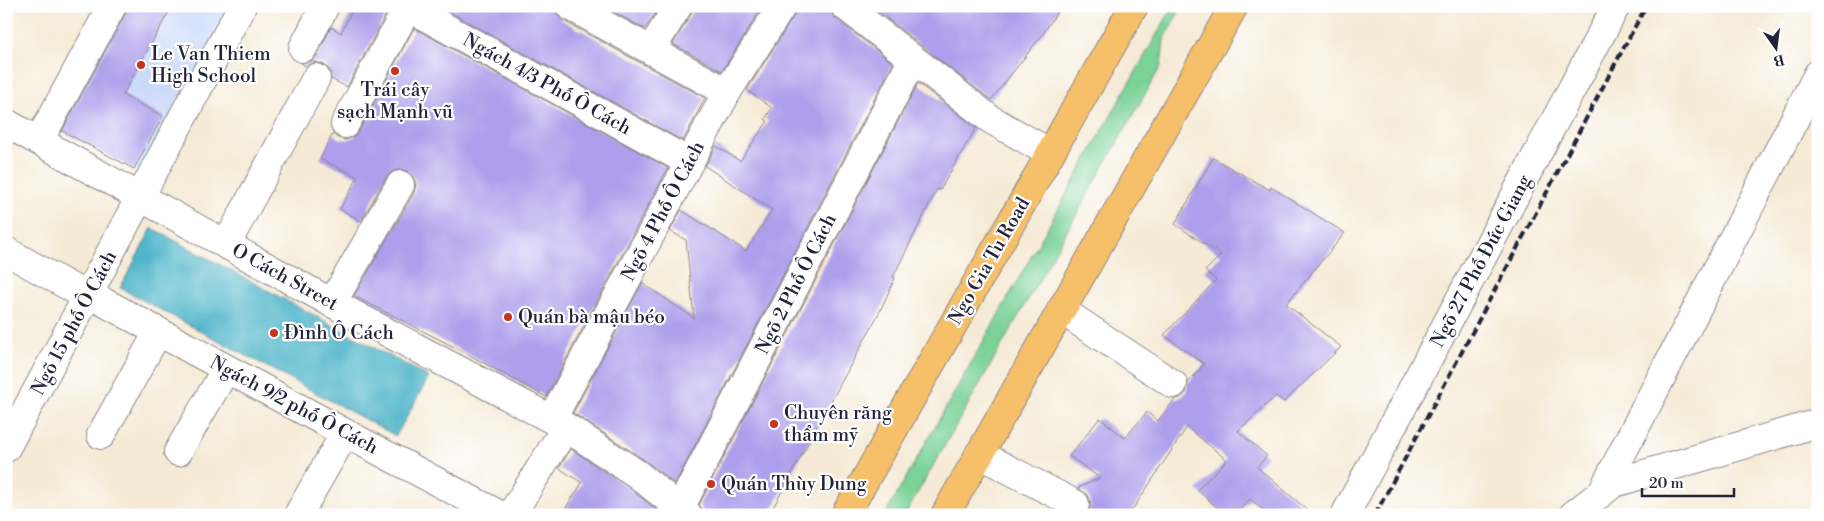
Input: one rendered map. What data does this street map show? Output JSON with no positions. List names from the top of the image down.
{
  "streets": {
    "main road": ["Ngo Gia Tu Road"],
    "street": [
      "Ngách 4/3 Phố Ô Cách",
      "Ngõ 4 Phố Ô Cách",
      "Ngõ 27 Phố Đức Giang",
      "O Cách Street",
      "Ngõ 2 Phố Ô Cách",
      "Ngõ 15 phố Ô Cách",
      "Ngách 9/2 phố Ô Cách"
    ]
  },
  "crossings": [
    ["Ngách 4/3 Phố Ô Cách", "Ngõ 4 Phố Ô Cách"],
    ["Ngõ 4 Phố Ô Cách", "O Cách Street"],
    ["O Cách Street", "Ngõ 2 Phố Ô Cách"],
    ["O Cách Street", "Ngõ 15 phố Ô Cách"],
    ["Ngõ 15 phố Ô Cách", "Ngách 9/2 phố Ô Cách"]
  ],
  "places": [
    "Le Van Thiem High School",
    "Trái cây sạch Mạnh vũ",
    "Quán bà mậu béo",
    "Đình Ô Cách",
    "Chuyên răng thẩm mỹ",
    "Quán Thùy Dung"
  ],
  "scale_bar": "20 m",
  "north": "bottom"
}
